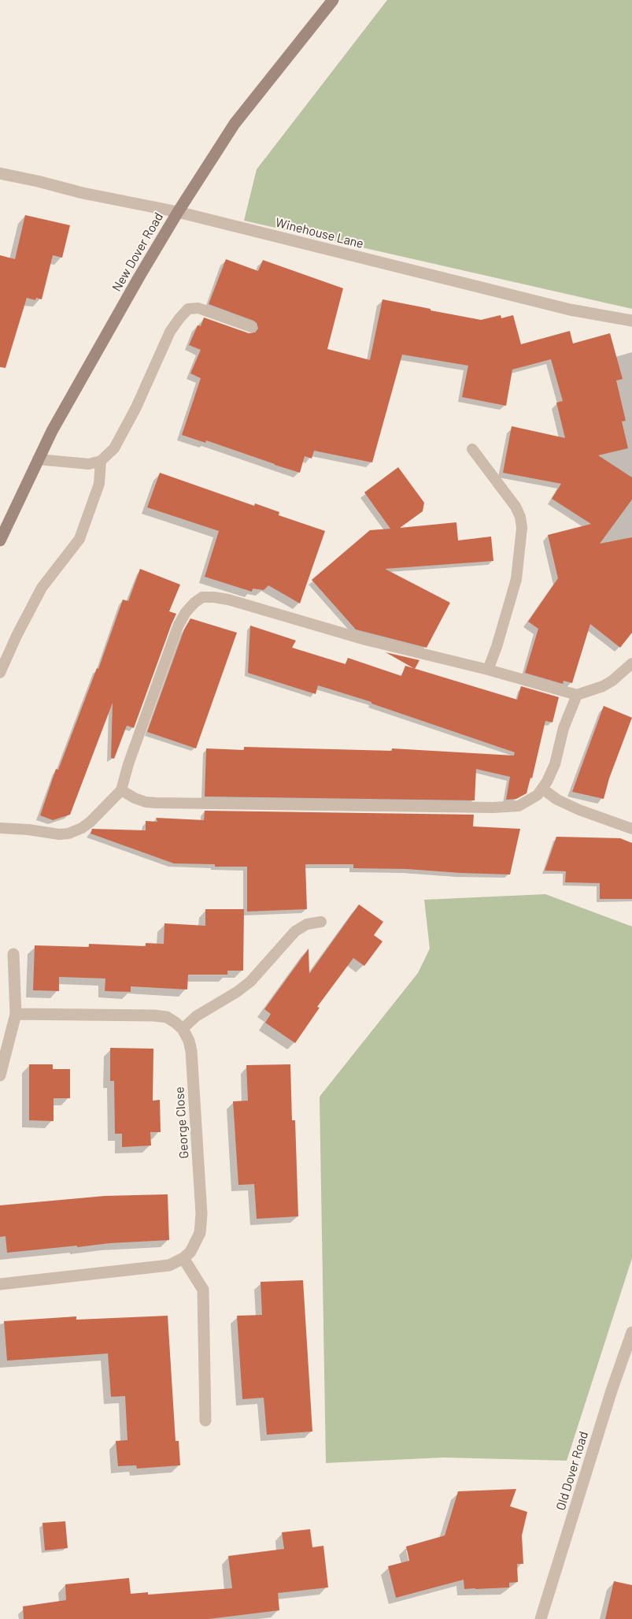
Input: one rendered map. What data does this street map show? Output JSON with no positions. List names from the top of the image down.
{
  "streets": {
    "main road": ["New Dover Road"],
    "street": ["Winehouse Lane", "George Close", "Old Dover Road"]
  },
  "crossings": [
    ["Winehouse Lane", "New Dover Road"]
  ]
}
